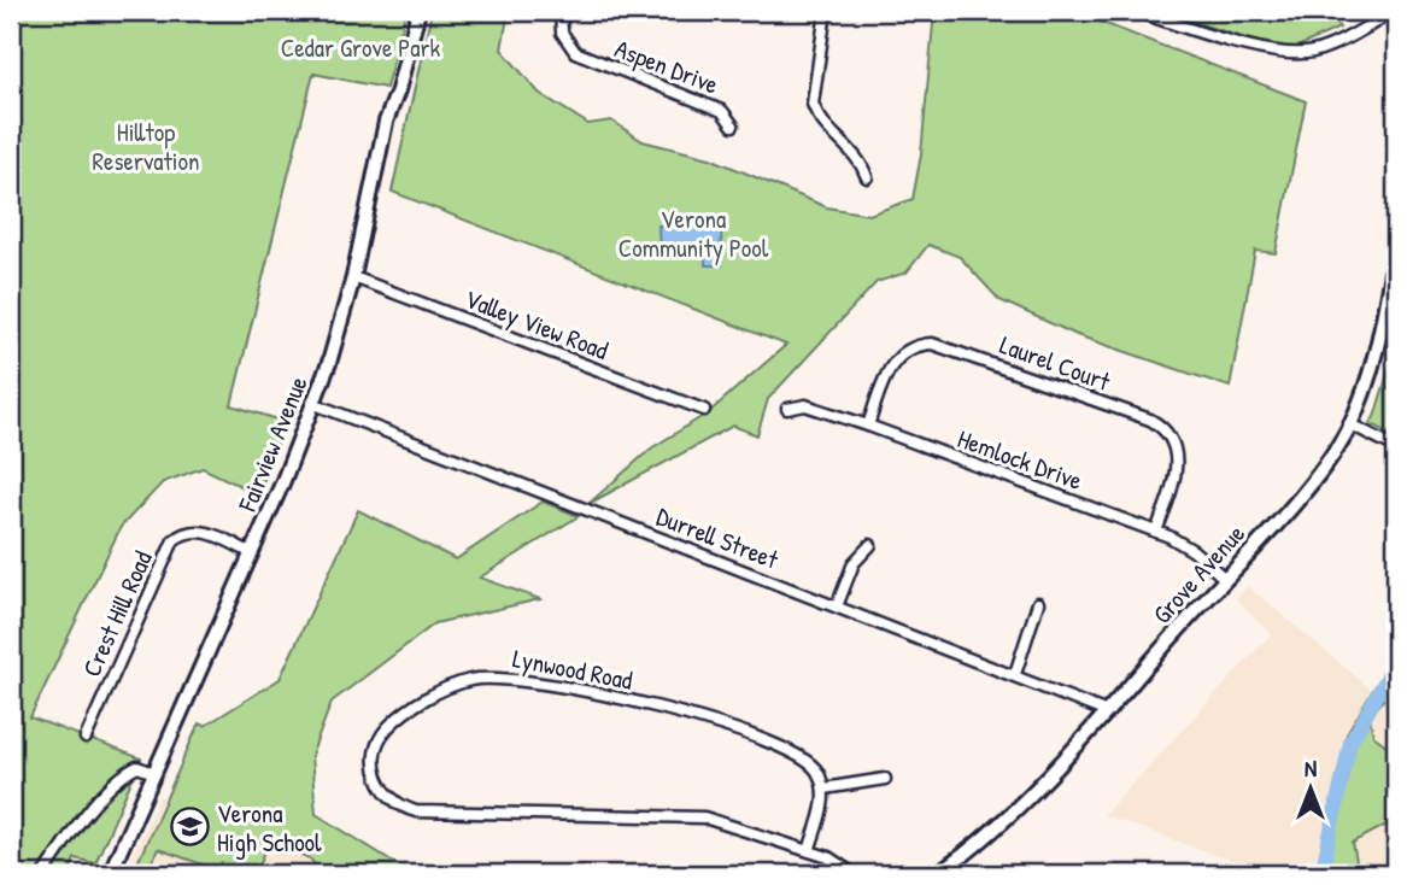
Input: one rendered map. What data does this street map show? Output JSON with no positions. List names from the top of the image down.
{
  "streets": {
    "main road": ["Fairview Avenue", "Grove Avenue"],
    "street": [
      "Aspen Drive",
      "Valley View Road",
      "Laurel Court",
      "Hemlock Drive",
      "Durrell Street",
      "Crest Hill Road",
      "Lynwood Road"
    ]
  },
  "crossings": [
    ["Valley View Road", "Fairview Avenue"],
    ["Laurel Court", "Hemlock Drive"],
    ["Fairview Avenue", "Durrell Street"],
    ["Fairview Avenue", "Crest Hill Road"],
    ["Hemlock Drive", "Grove Avenue"],
    ["Durrell Street", "Grove Avenue"]
  ],
  "parks": ["Cedar Grove Park", "Hilltop Reservation", "Verona Community Pool"],
  "places": {
    "school or university": ["Verona High School"]
  },
  "north": "top"
}
